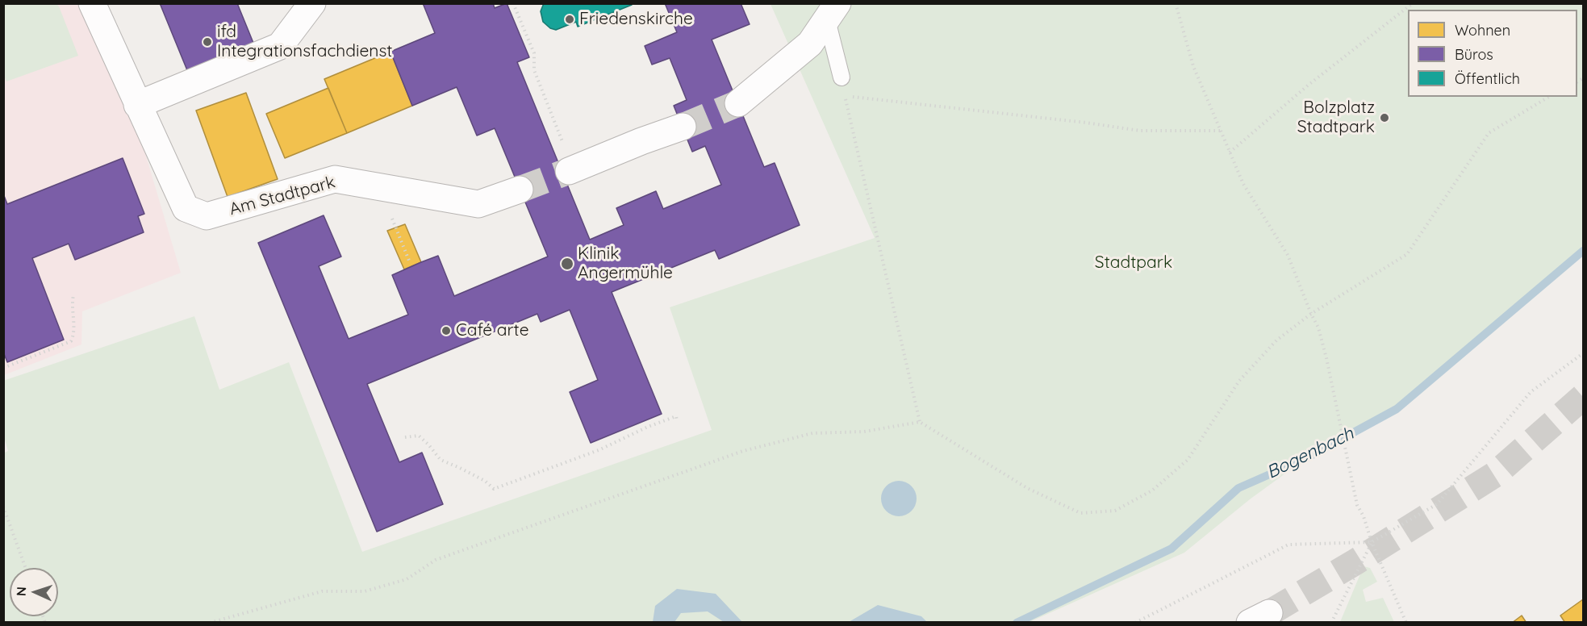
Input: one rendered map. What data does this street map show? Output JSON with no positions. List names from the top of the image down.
{
  "streets": {
    "street": ["Am Stadtpark"]
  },
  "water": ["Bogenbach"],
  "parks": ["Stadtpark"],
  "places": [
    "Friedenskirche",
    "ifd Integrationsfachdienst",
    "Bolzplatz Stadtpark",
    "Klinik Angermühle",
    "Café arte"
  ],
  "legend": ["Wohnen", "Büros", "Öffentlich"],
  "north": "left"
}
